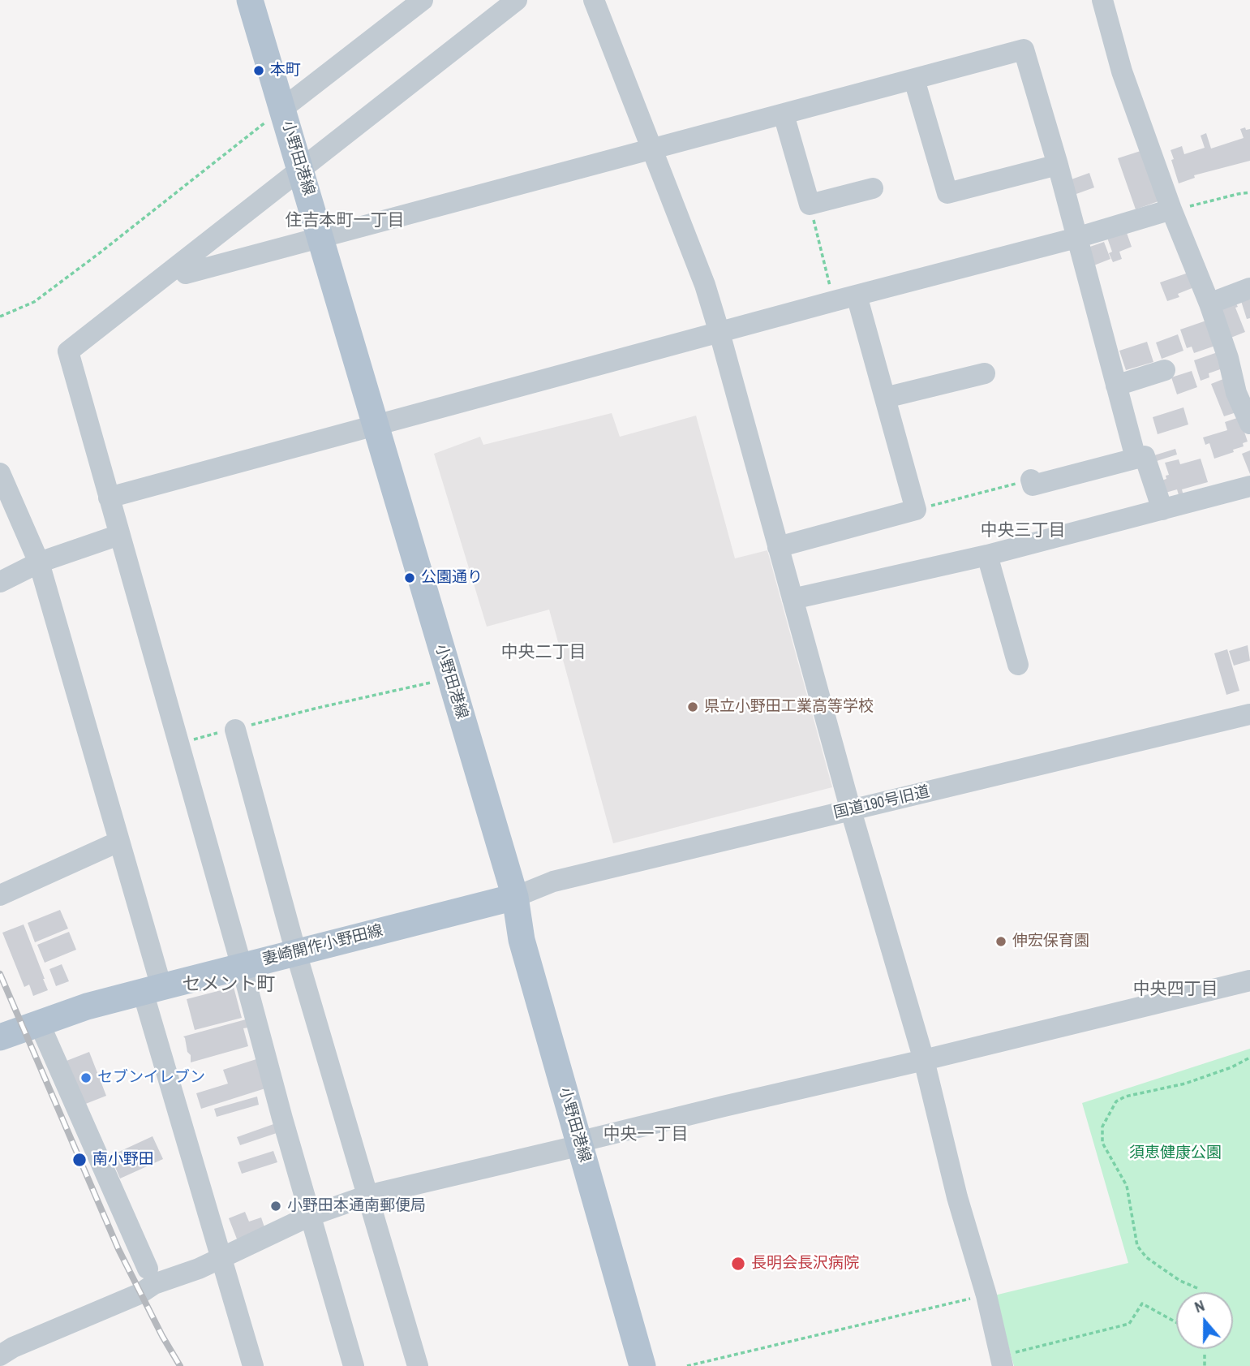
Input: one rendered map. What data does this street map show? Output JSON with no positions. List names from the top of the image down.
{
  "streets": {
    "main road": ["小野田港線", "妻崎開作小野田線"],
    "street": ["国道190号旧道"]
  },
  "crossings": [
    ["小野田港線", "国道190号旧道"],
    ["小野田港線", "妻崎開作小野田線"],
    ["国道190号旧道", "妻崎開作小野田線"]
  ],
  "districts": [
    "住吉本町一丁目",
    "中央三丁目",
    "中央二丁目",
    "セメント町",
    "中央四丁目",
    "中央一丁目"
  ],
  "parks": ["須恵健康公園"],
  "places": [
    "本町",
    "公園通り",
    "県立小野田工業高等学校",
    "伸宏保育園",
    "セブンイレブン",
    "南小野田",
    "小野田本通南郵便局",
    "長明会長沢病院"
  ],
  "north": "top"
}
